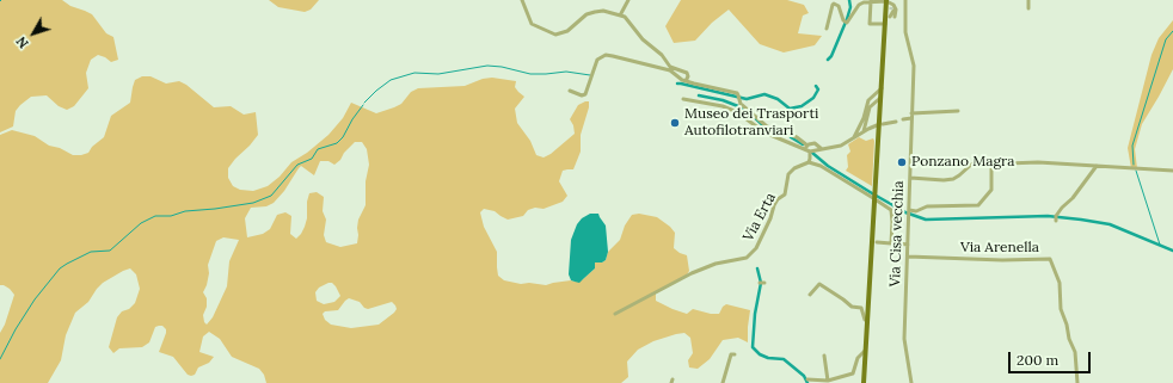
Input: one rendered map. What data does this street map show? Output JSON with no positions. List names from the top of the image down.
{
  "streets": {
    "street": ["Via Erta", "Via Cisa vecchia", "Via Arenella"]
  },
  "crossings": [
    ["Via Cisa vecchia", "Via Arenella"]
  ],
  "places": ["Museo dei Trasporti Autofilotranviari", "Ponzano Magra"],
  "scale_bar": "200 m",
  "north": "bottom left"
}
